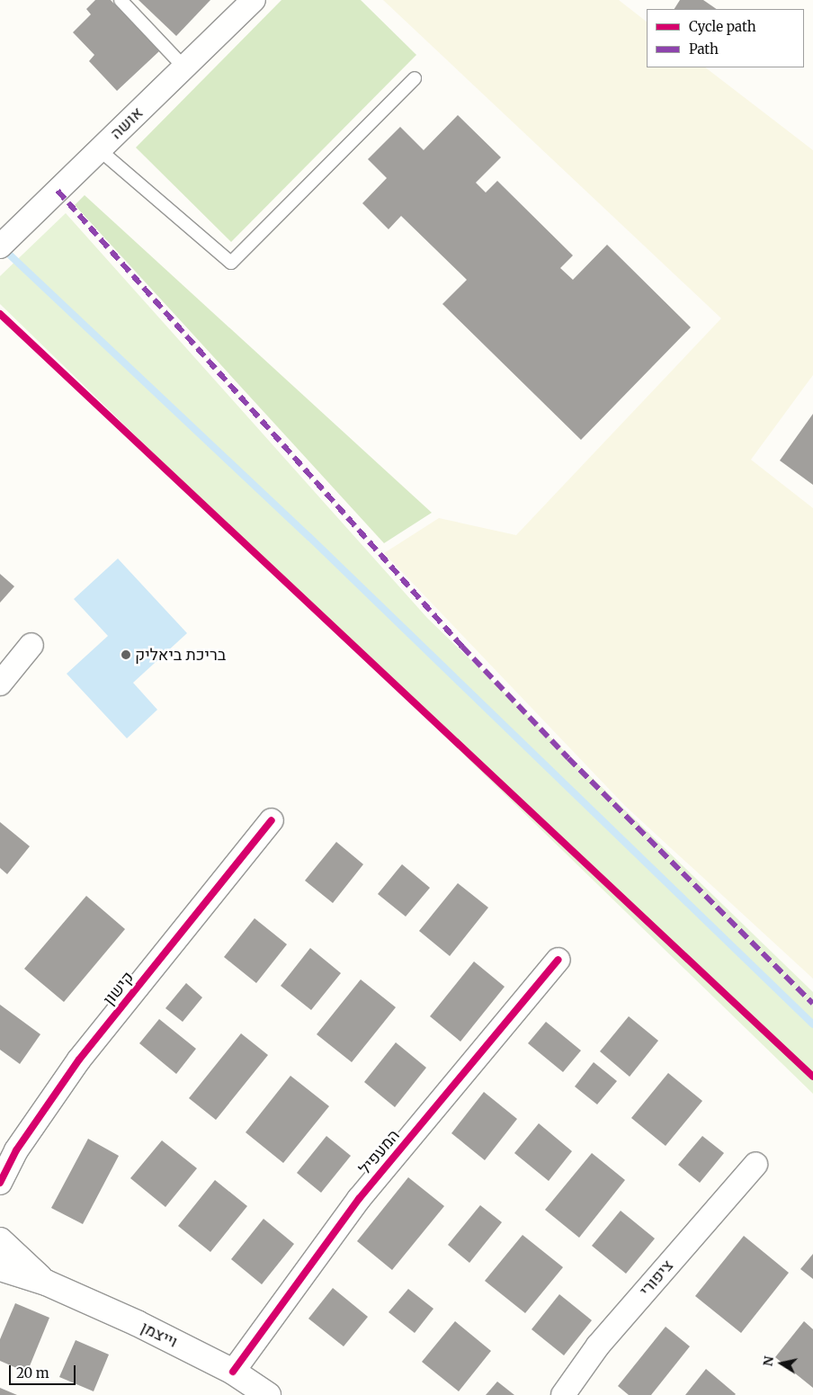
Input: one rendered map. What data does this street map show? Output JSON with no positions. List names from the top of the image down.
{
  "streets": {
    "street": [
      "אושה",
      "קישון",
      "המעפיל",
      "ציפורי",
      "וייצמן"
    ]
  },
  "crossings": [
    ["המעפיל", "וייצמן"]
  ],
  "places": ["בריכת ביאליק"],
  "legend": ["Cycle path", "Path"],
  "scale_bar": "20 m",
  "north": "left"
}
